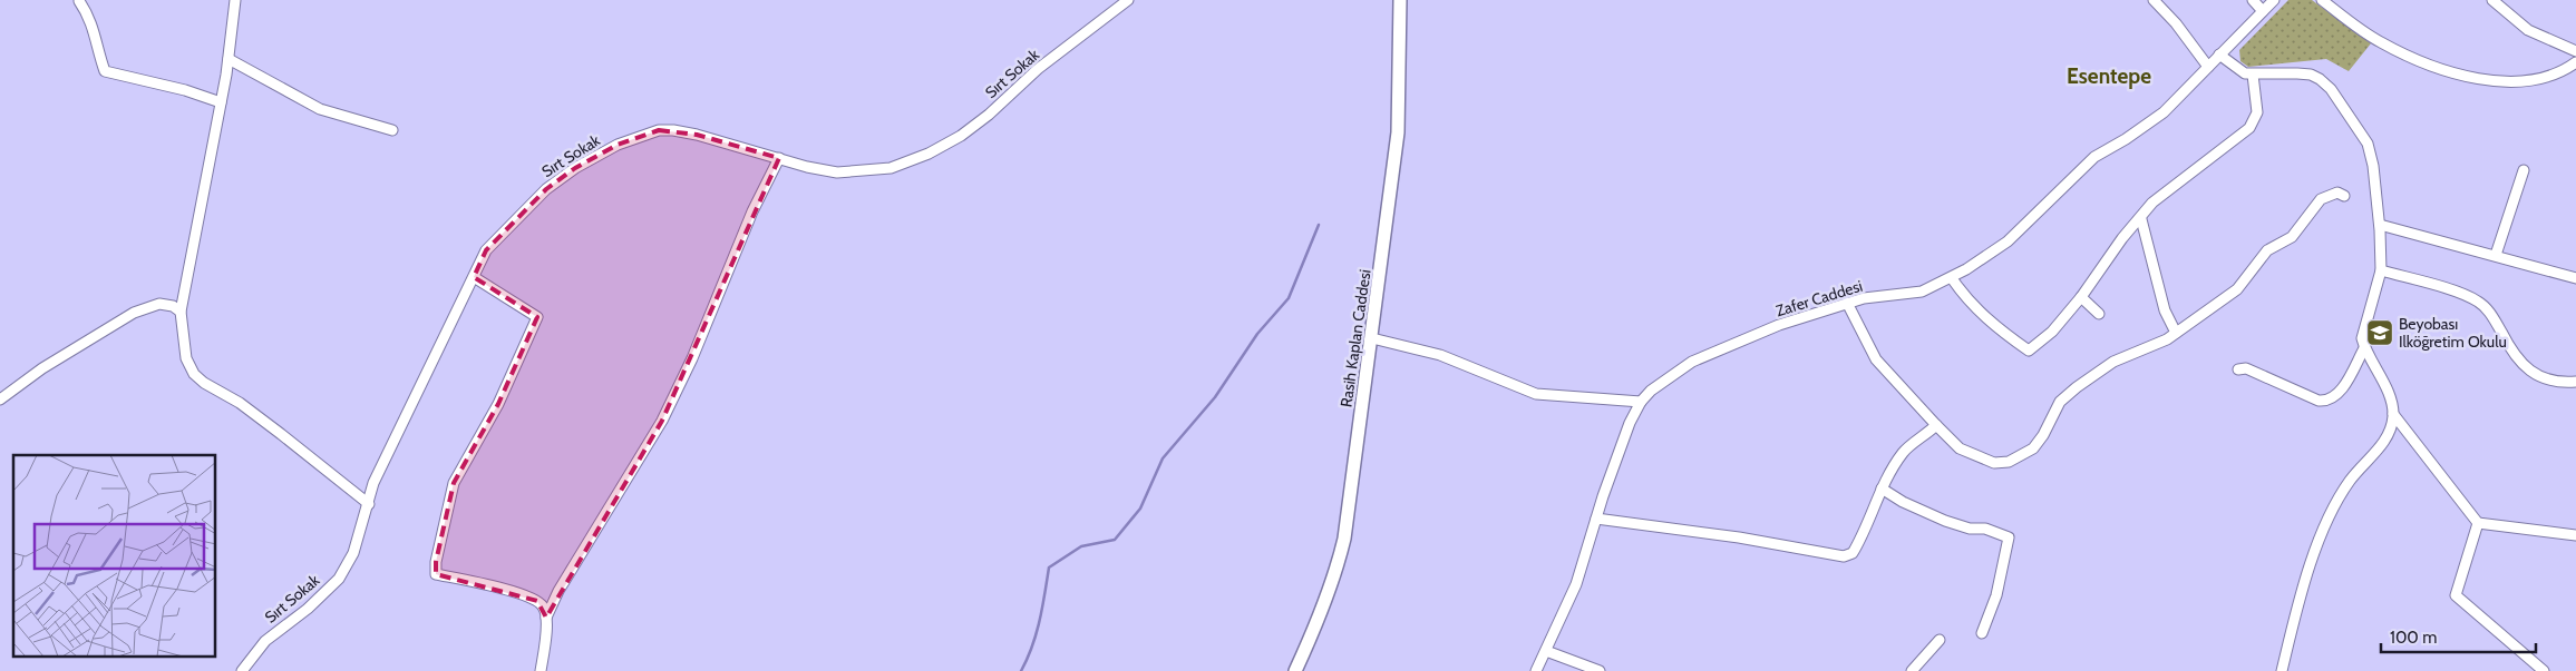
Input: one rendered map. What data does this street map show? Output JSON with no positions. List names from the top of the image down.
{
  "streets": {
    "street": ["Sırt Sokak", "Zafer Caddesi", "Rasih Kaplan Caddesi"]
  },
  "districts": ["Esentepe"],
  "places": {
    "school or university": ["Beyobası Ilköğretim Okulu"]
  },
  "scale_bar": "100 m"
}
